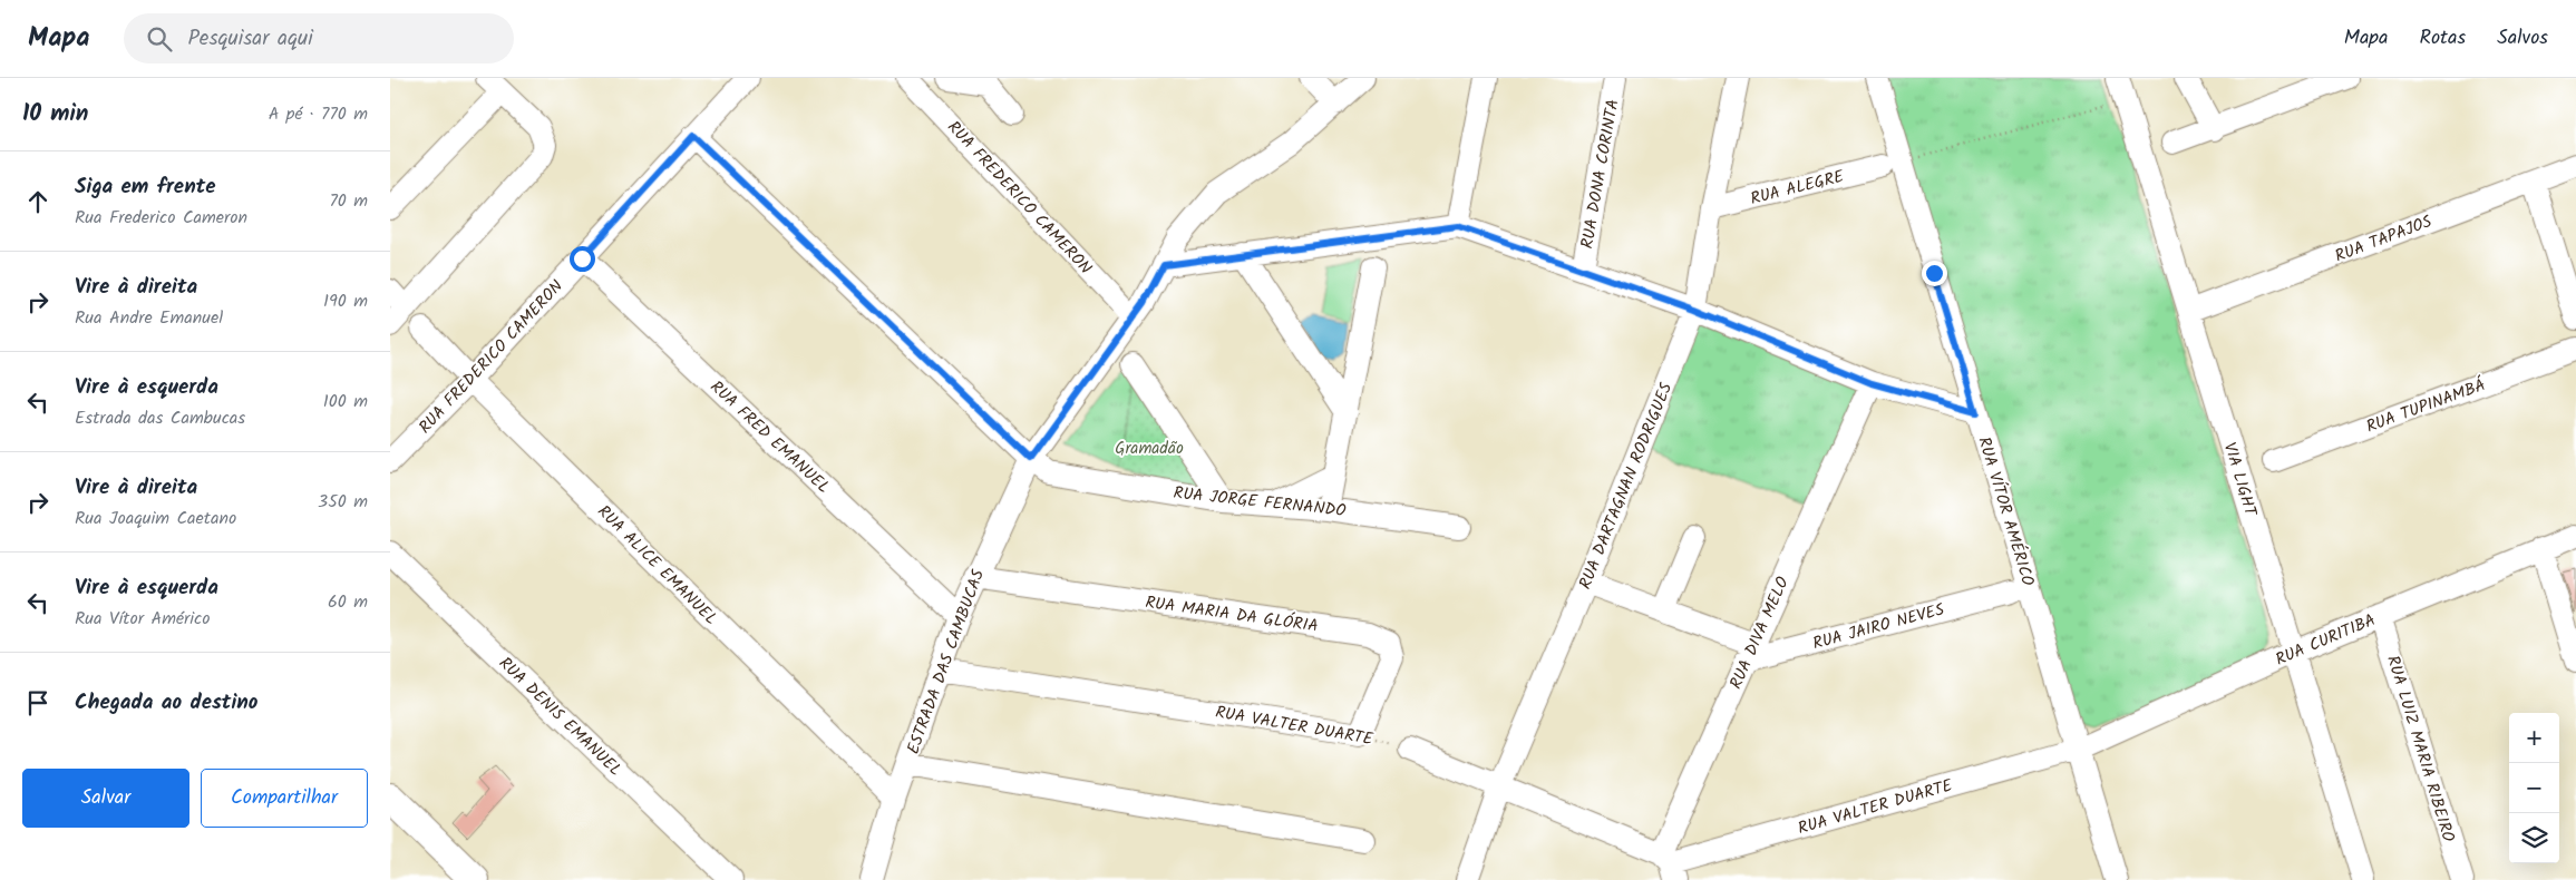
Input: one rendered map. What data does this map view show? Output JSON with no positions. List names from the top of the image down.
{
  "streets": {
    "street": [
      "RUA DONA CORINTA",
      "RUA ALEGRE",
      "RUA FREDERICO CAMERON",
      "RUA TAPAJOS",
      "RUA TUPINAMBÁ",
      "RUA FRED EMANUEL",
      "VIA LIGHT",
      "RUA DARTAGNAN RODRIGUES",
      "RUA JORGE FERNANDO",
      "RUA VÍTOR AMÉRICO",
      "RUA ALICE EMANUEL",
      "RUA MARIA DA GLÓRIA",
      "RUA JAIRO NEVES",
      "RUA DIVA MELO",
      "RUA CURITIBA",
      "ESTRADA DAS CAMBUCAS",
      "RUA DENIS EMANUEL",
      "RUA VALTER DUARTE",
      "RUA LUIZ MARIA RIBEIRO"
    ]
  },
  "crossings": [
    ["RUA ALEGRE", "RUA DARTAGNAN RODRIGUES"],
    ["RUA ALEGRE", "RUA VÍTOR AMÉRICO"],
    ["RUA FREDERICO CAMERON", "RUA FRED EMANUEL"],
    ["RUA FREDERICO CAMERON", "RUA JORGE FERNANDO"],
    ["RUA FREDERICO CAMERON", "RUA ALICE EMANUEL"],
    ["RUA FREDERICO CAMERON", "ESTRADA DAS CAMBUCAS"],
    ["RUA TAPAJOS", "VIA LIGHT"],
    ["RUA FRED EMANUEL", "ESTRADA DAS CAMBUCAS"],
    ["VIA LIGHT", "RUA CURITIBA"],
    ["RUA JORGE FERNANDO", "ESTRADA DAS CAMBUCAS"],
    ["RUA VÍTOR AMÉRICO", "RUA CURITIBA"],
    ["RUA VÍTOR AMÉRICO", "RUA VALTER DUARTE"],
    ["RUA ALICE EMANUEL", "ESTRADA DAS CAMBUCAS"],
    ["RUA MARIA DA GLÓRIA", "ESTRADA DAS CAMBUCAS"],
    ["RUA MARIA DA GLÓRIA", "RUA VALTER DUARTE"],
    ["RUA JAIRO NEVES", "RUA DIVA MELO"],
    ["RUA DIVA MELO", "RUA VALTER DUARTE"],
    ["RUA CURITIBA", "RUA VALTER DUARTE"],
    ["RUA CURITIBA", "RUA LUIZ MARIA RIBEIRO"],
    ["ESTRADA DAS CAMBUCAS", "RUA VALTER DUARTE"]
  ],
  "parks": ["Gramadão"],
  "page": {
    "header": "Mapa",
    "search": "Pesquisar aqui",
    "nav": ["Mapa", "Rotas", "Salvos"],
    "heading": ["10 min", "A pé · 770 m"],
    "list": [
      ["Siga em frente", "Rua Frederico Cameron", "70 m"],
      ["Vire à direita", "Rua Andre Emanuel", "190 m"],
      ["Vire à esquerda", "Estrada das Cambucas", "100 m"],
      ["Vire à direita", "Rua Joaquim Caetano", "350 m"],
      ["Vire à esquerda", "Rua Vítor Américo", "60 m"],
      "Chegada ao destino"
    ],
    "map_buttons": ["+", "−"],
    "buttons": ["Salvar", "Compartilhar"]
  }
}
